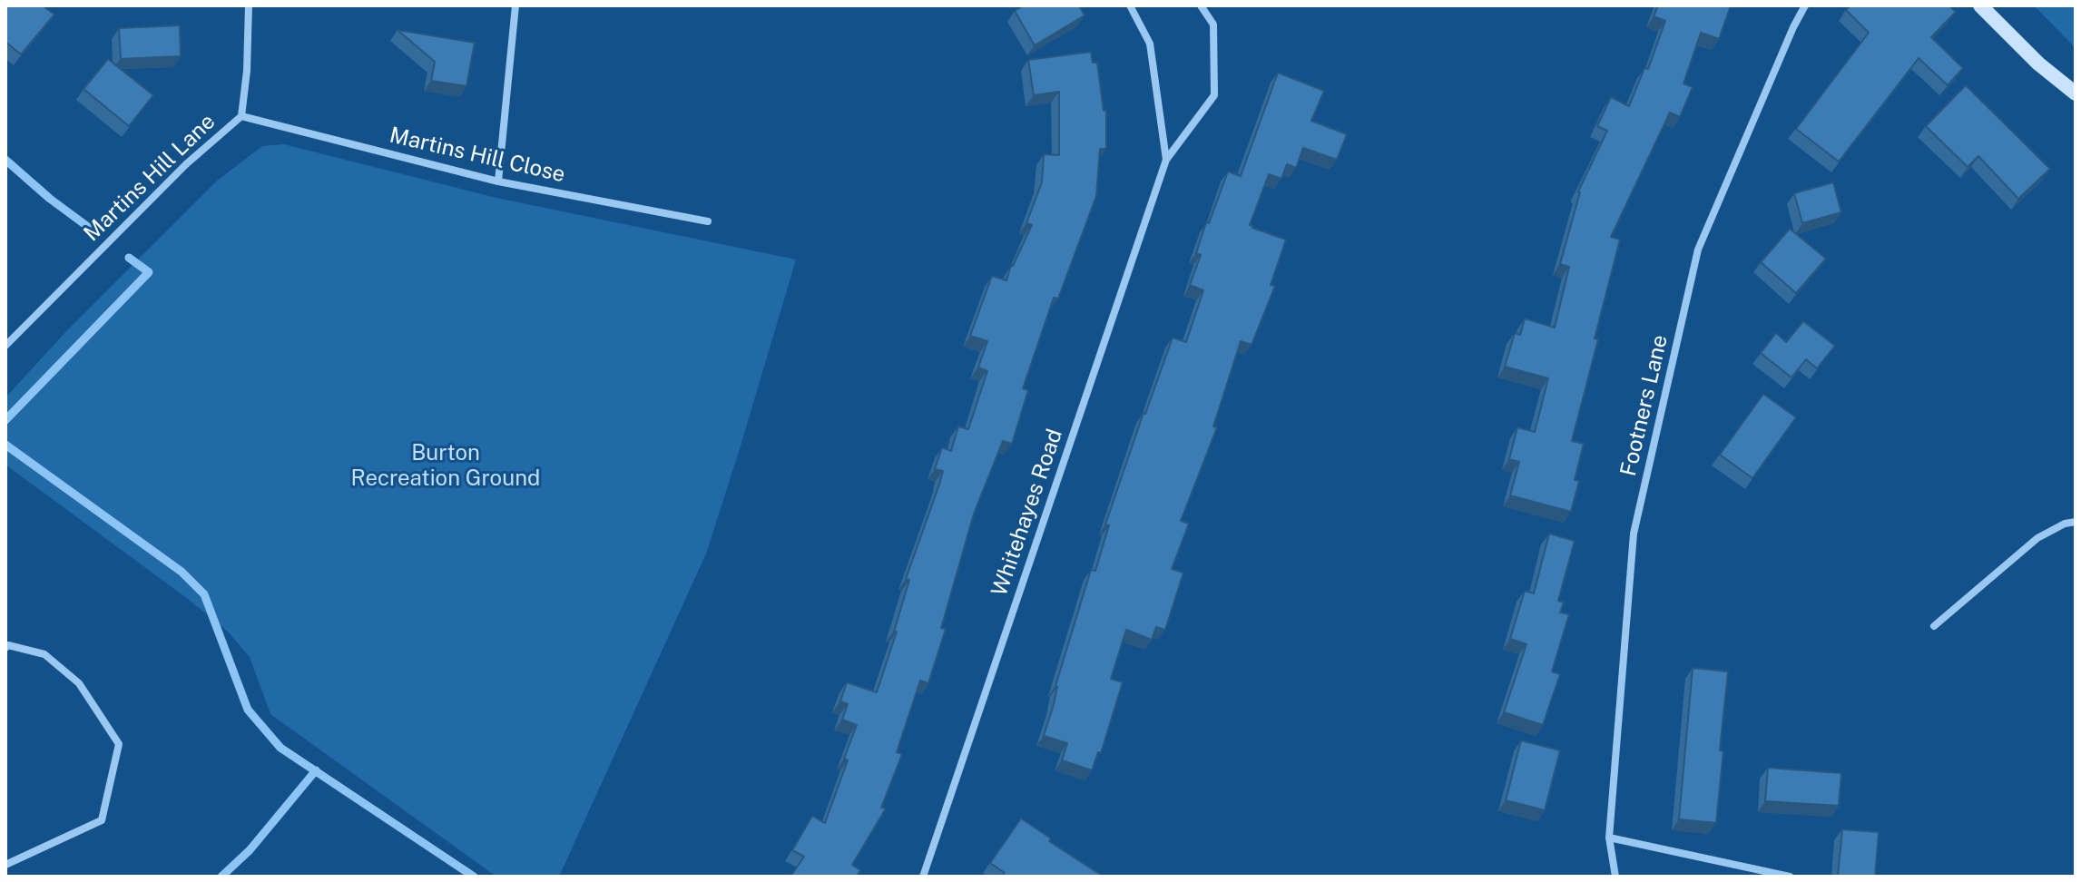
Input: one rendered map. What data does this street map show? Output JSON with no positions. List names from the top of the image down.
{
  "streets": {
    "street": [
      "Martins Hill Close",
      "Martins Hill Lane",
      "Footners Lane",
      "Whitehayes Road"
    ]
  },
  "crossings": [
    ["Martins Hill Close", "Martins Hill Lane"]
  ],
  "parks": ["Burton Recreation Ground"]
}
